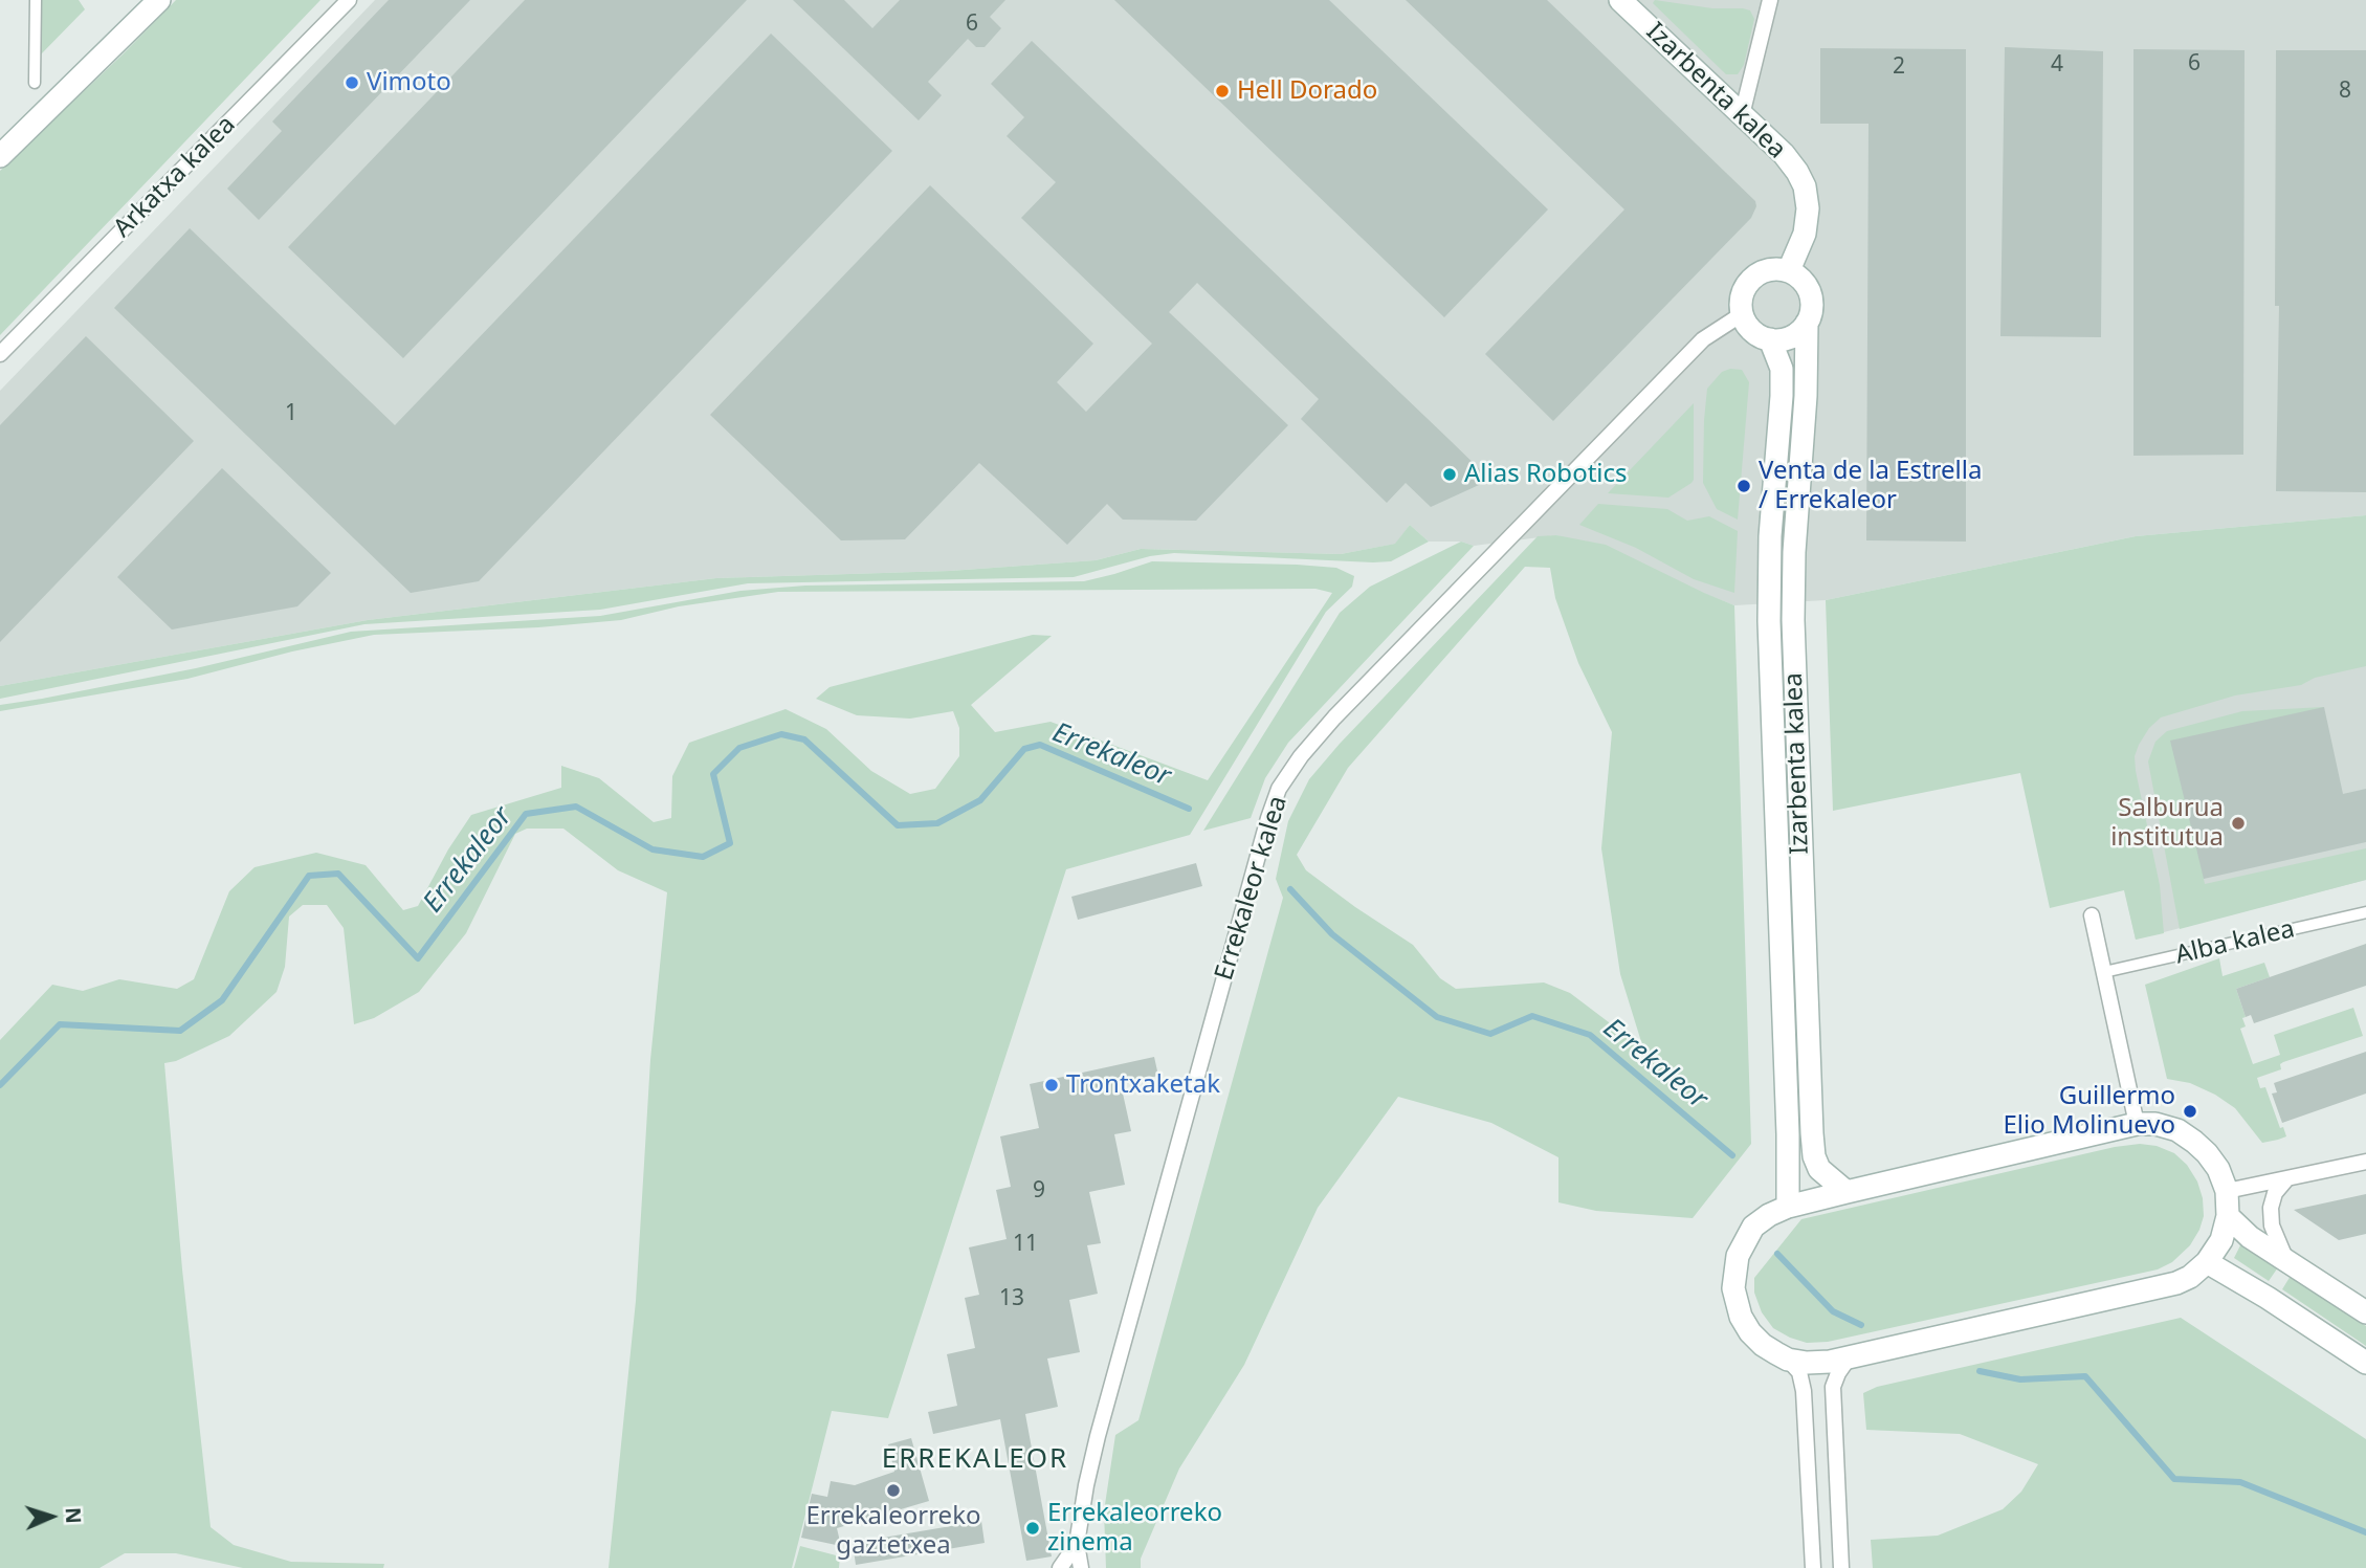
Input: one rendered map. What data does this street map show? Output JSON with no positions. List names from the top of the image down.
{
  "streets": {
    "main road": ["Izarbenta kalea"],
    "street": ["Arkatxa kalea", "Errekaleor kalea", "Alba kalea"]
  },
  "crossings": [
    ["Izarbenta kalea", "Errekaleor kalea"]
  ],
  "districts": ["ERREKALEOR"],
  "water": ["Errekaleor"],
  "places": [
    "Vimoto",
    "Hell Dorado",
    "Alias Robotics",
    "Venta de la Estrella / Errekaleor",
    "Salburua institutua",
    "Trontxaketak",
    "Guillermo Elio Molinuevo",
    "Errekaleorreko gaztetxea",
    "Errekaleorreko zinema"
  ],
  "house_numbers": [
    "6",
    "6",
    "4",
    "2",
    "8",
    "1",
    "9",
    "11",
    "13"
  ],
  "north": "right"
}
